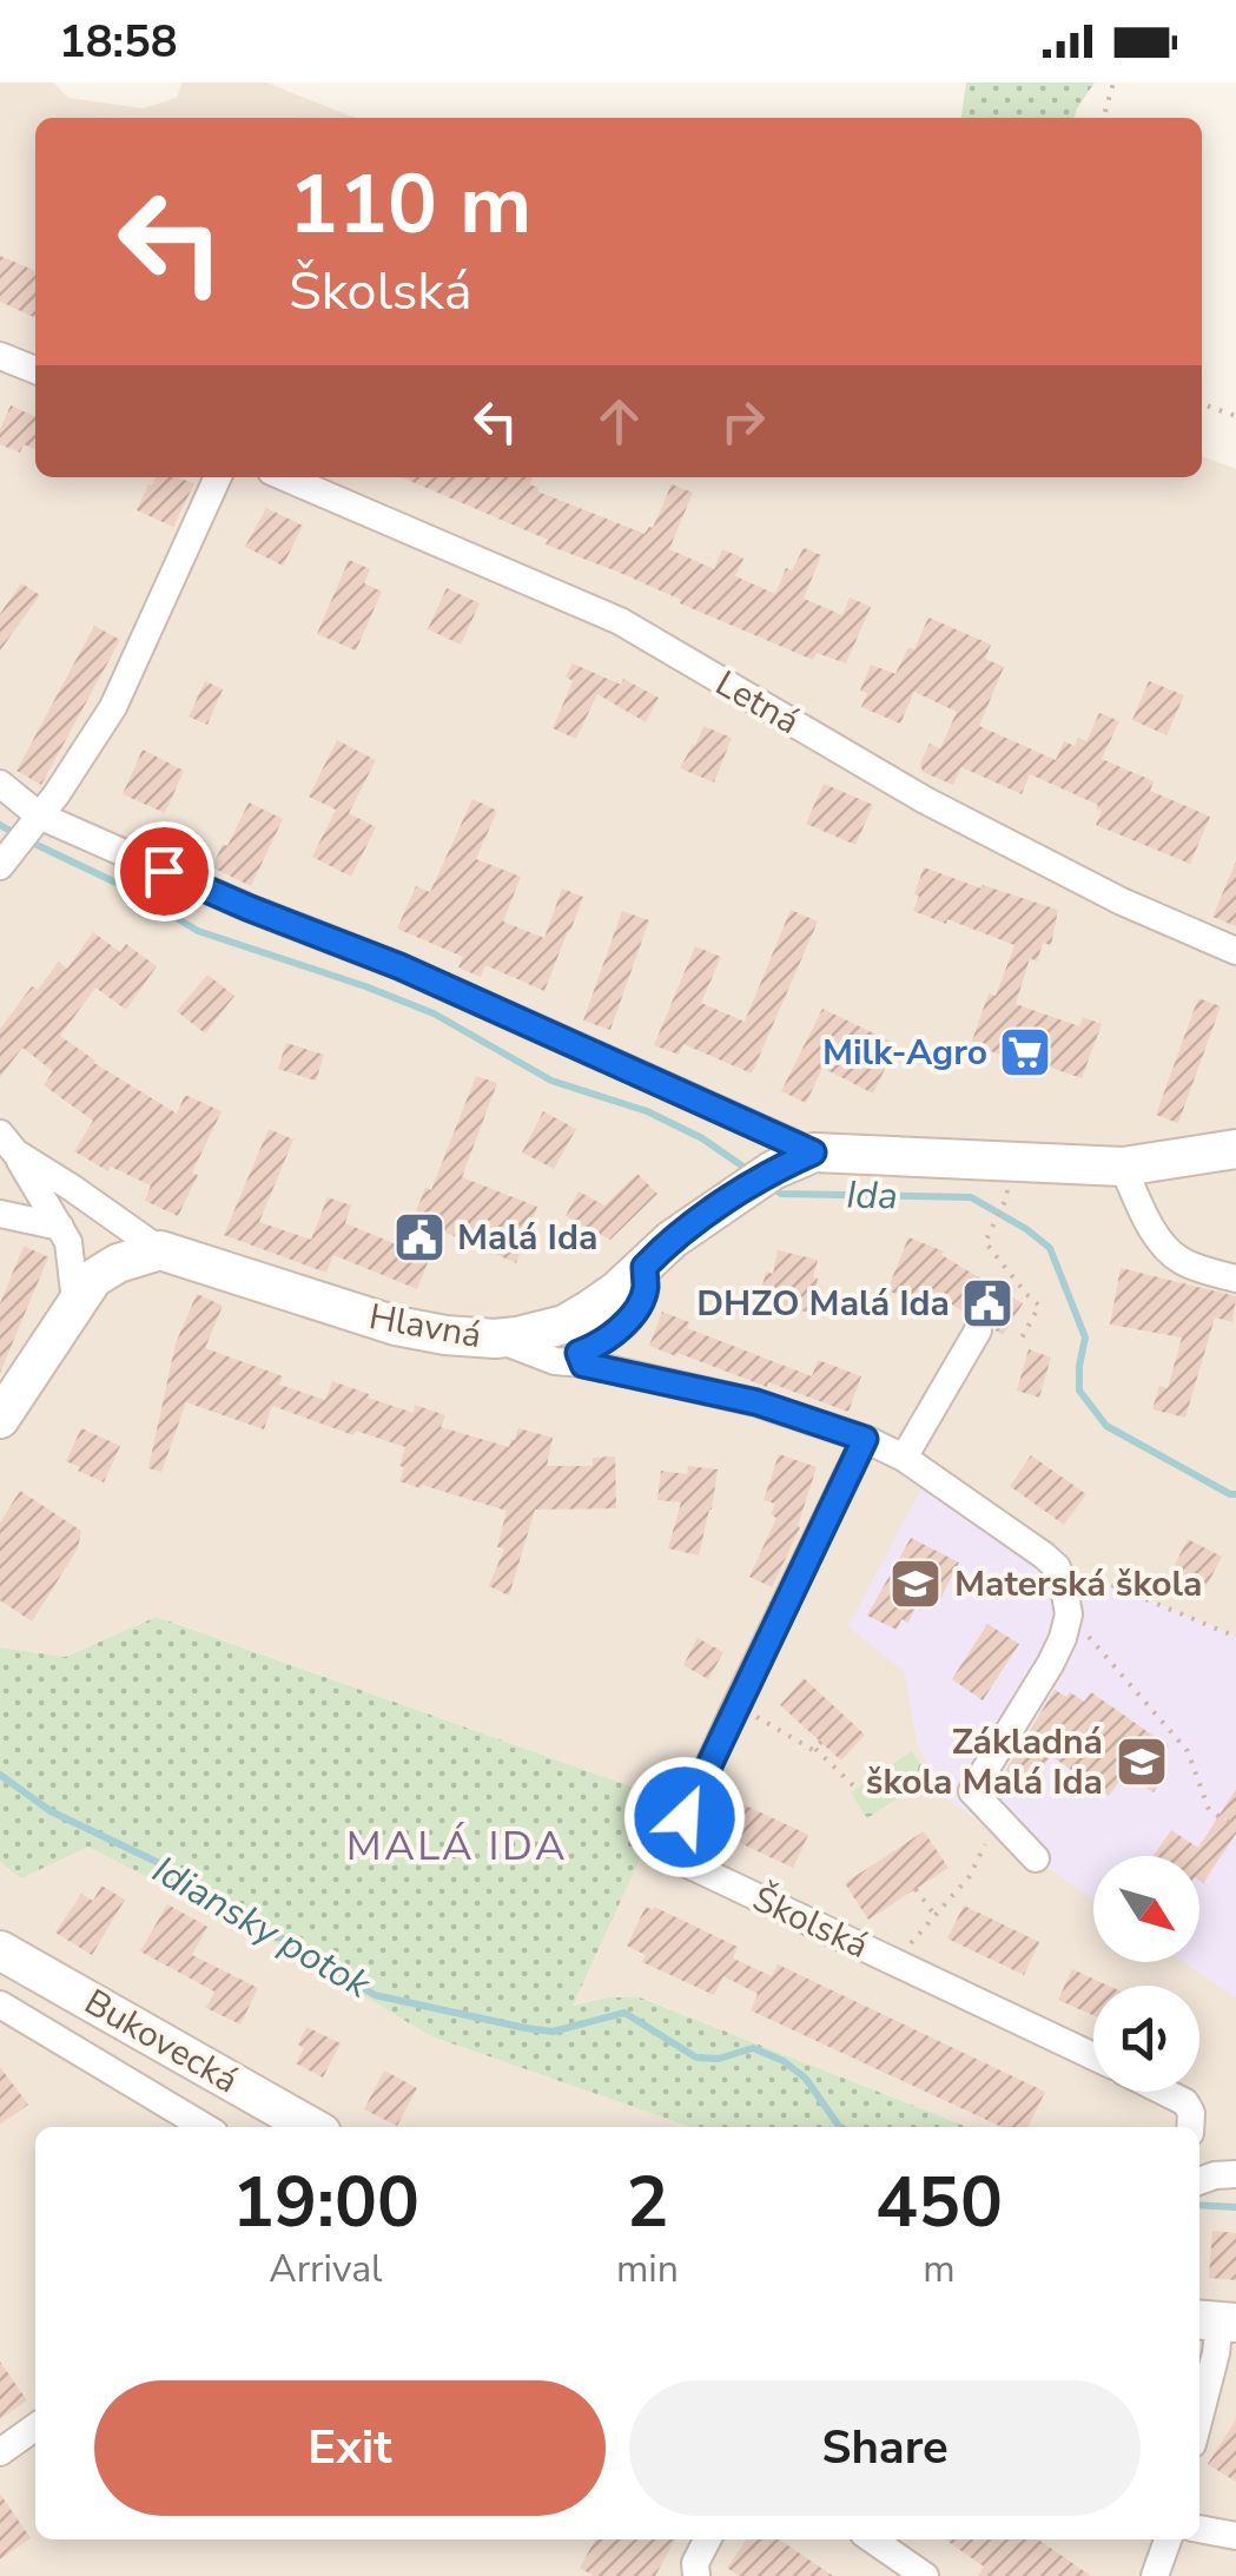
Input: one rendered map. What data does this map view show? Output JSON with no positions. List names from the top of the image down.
{
  "streets": {
    "main road": ["Hlavná", "Bukovecká"],
    "street": ["Letná", "Školská"]
  },
  "districts": ["MALÁ IDA"],
  "water": ["Ida", "Idiansky potok"],
  "places": {
    "supermarket": ["Milk-Agro"],
    "public building": ["Malá Ida", "DHZO Malá Ida"],
    "school or university": ["Materská škola", "Základná škola Malá Ida"]
  },
  "north": "bottom right",
  "page": {
    "status": "18:58",
    "turn": ["110 m", "Školská"],
    "eta": [
      "19:00",
      "Arrival",
      "2",
      "min",
      "450",
      "m"
    ],
    "buttons": ["Exit", "Share"]
  }
}
